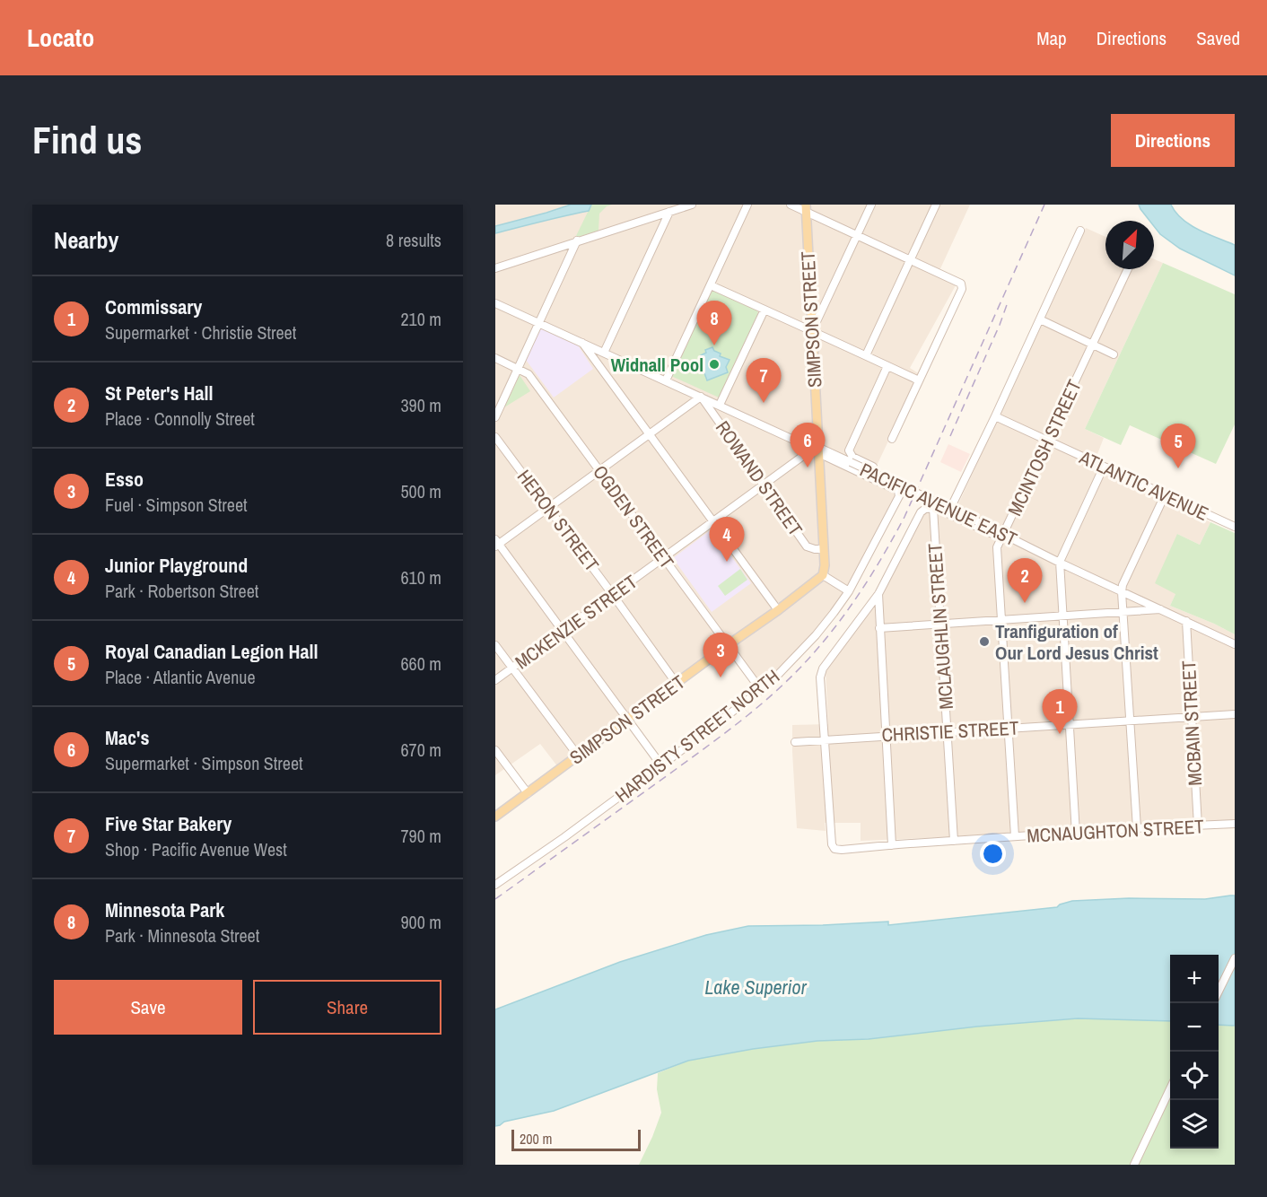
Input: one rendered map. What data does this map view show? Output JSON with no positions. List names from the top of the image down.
{
  "streets": {
    "main road": ["SIMPSON STREET"],
    "street": [
      "MCINTOSH STREET",
      "ROWAND STREET",
      "ATLANTIC AVENUE",
      "PACIFIC AVENUE EAST",
      "OGDEN STREET",
      "HERON STREET",
      "MCKENZIE STREET",
      "MCLAUGHLIN STREET",
      "MCBAIN STREET",
      "CHRISTIE STREET",
      "HARDISTY STREET NORTH",
      "MCNAUGHTON STREET"
    ]
  },
  "crossings": [
    ["SIMPSON STREET", "ROWAND STREET"],
    ["SIMPSON STREET", "PACIFIC AVENUE EAST"],
    ["SIMPSON STREET", "OGDEN STREET"],
    ["SIMPSON STREET", "HERON STREET"],
    ["SIMPSON STREET", "MCKENZIE STREET"],
    ["SIMPSON STREET", "HARDISTY STREET NORTH"],
    ["MCINTOSH STREET", "ATLANTIC AVENUE"],
    ["MCINTOSH STREET", "PACIFIC AVENUE EAST"],
    ["MCINTOSH STREET", "CHRISTIE STREET"],
    ["MCINTOSH STREET", "MCNAUGHTON STREET"],
    ["ROWAND STREET", "MCKENZIE STREET"],
    ["PACIFIC AVENUE EAST", "MCKENZIE STREET"],
    ["PACIFIC AVENUE EAST", "MCBAIN STREET"],
    ["PACIFIC AVENUE EAST", "HARDISTY STREET NORTH"],
    ["OGDEN STREET", "MCKENZIE STREET"],
    ["OGDEN STREET", "HARDISTY STREET NORTH"],
    ["HERON STREET", "MCKENZIE STREET"],
    ["MCKENZIE STREET", "HARDISTY STREET NORTH"],
    ["MCLAUGHLIN STREET", "CHRISTIE STREET"],
    ["MCLAUGHLIN STREET", "MCNAUGHTON STREET"],
    ["MCBAIN STREET", "CHRISTIE STREET"],
    ["MCBAIN STREET", "MCNAUGHTON STREET"],
    ["CHRISTIE STREET", "MCNAUGHTON STREET"]
  ],
  "water": ["Lake Superior"],
  "places": ["Widnall Pool", "Tranfiguration of Our Lord Jesus Christ"],
  "scale_bar": "200 m",
  "north": "top right",
  "page": {
    "header": "Locato",
    "nav": ["Map", "Directions", "Saved"],
    "buttons": [
      "Directions",
      ["Save", "Share"]
    ],
    "title": "Find us",
    "heading": ["Nearby", "8 results"],
    "list": [
      {
        "mark": "1",
        "name": "Commissary",
        "note": "Supermarket · Christie Street",
        "value": "210 m"
      },
      {
        "mark": "2",
        "name": "St Peter's Hall",
        "note": "Place · Connolly Street",
        "value": "390 m"
      },
      {
        "mark": "3",
        "name": "Esso",
        "note": "Fuel · Simpson Street",
        "value": "500 m"
      },
      {
        "mark": "4",
        "name": "Junior Playground",
        "note": "Park · Robertson Street",
        "value": "610 m"
      },
      {
        "mark": "5",
        "name": "Royal Canadian Legion Hall",
        "note": "Place · Atlantic Avenue",
        "value": "660 m"
      },
      {
        "mark": "6",
        "name": "Mac's",
        "note": "Supermarket · Simpson Street",
        "value": "670 m"
      },
      {
        "mark": "7",
        "name": "Five Star Bakery",
        "note": "Shop · Pacific Avenue West",
        "value": "790 m"
      },
      {
        "mark": "8",
        "name": "Minnesota Park",
        "note": "Park · Minnesota Street",
        "value": "900 m"
      }
    ],
    "pins": [
      "8",
      "7",
      "6",
      "5",
      "4",
      "2",
      "3",
      "1"
    ],
    "map_buttons": ["+", "−"],
    "scale": "200 m"
  }
}
